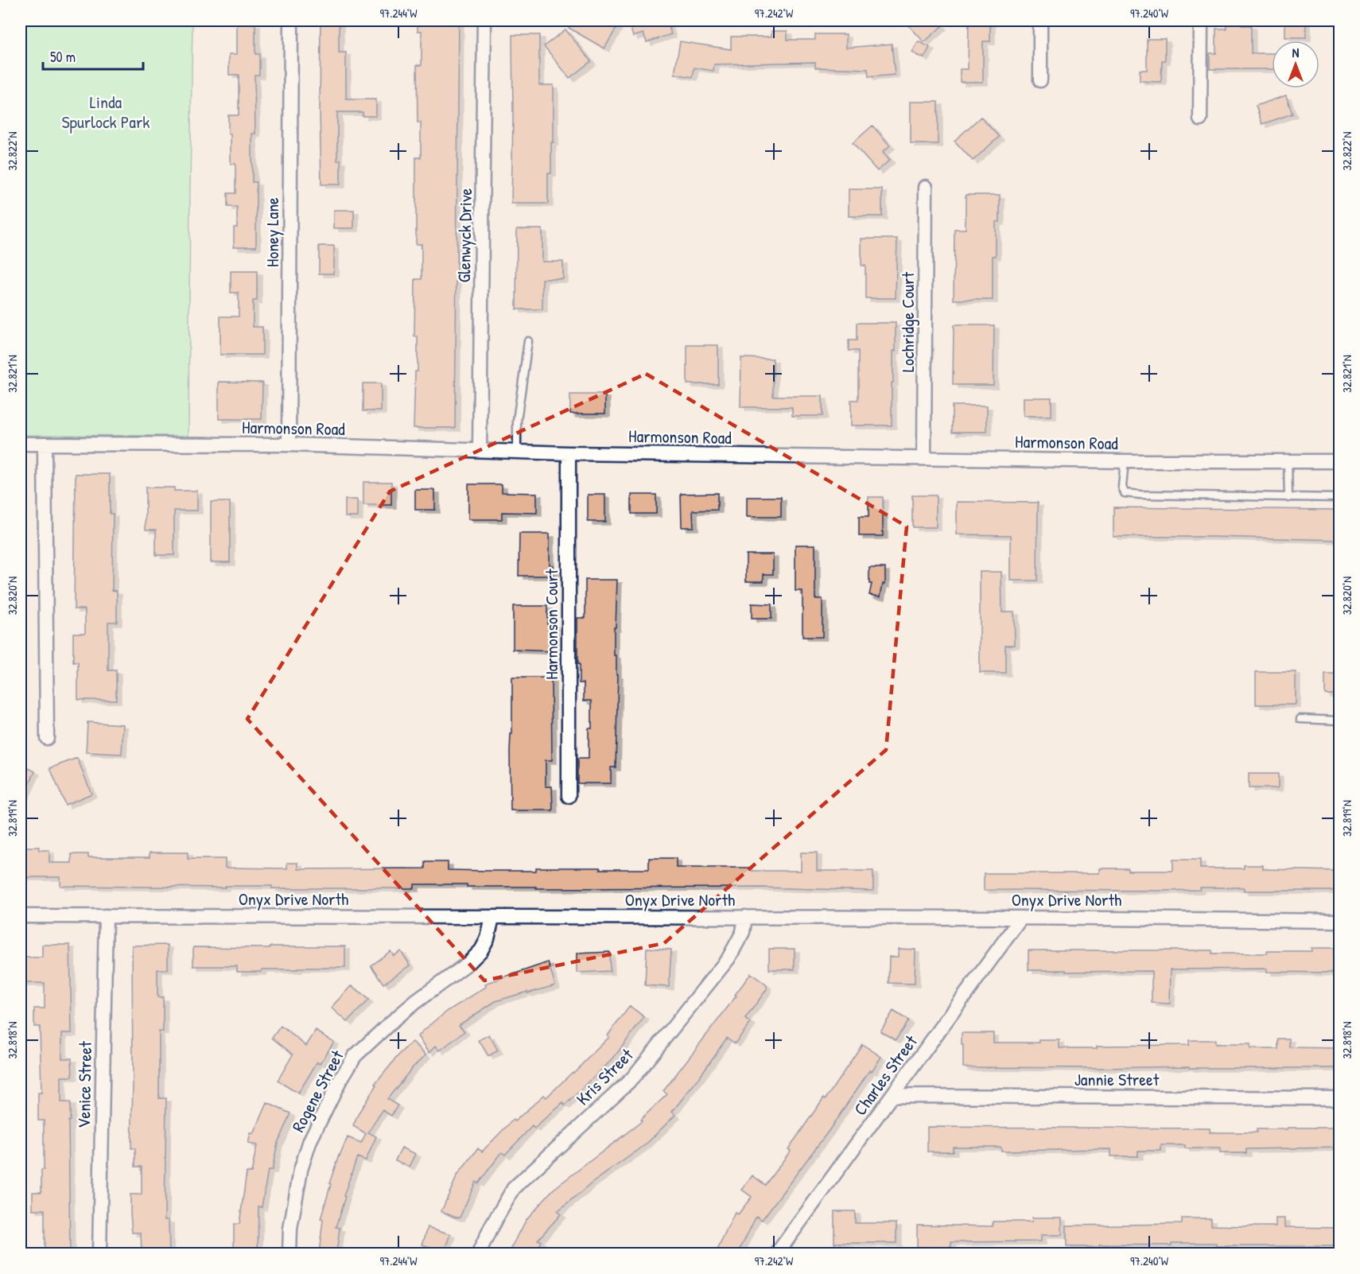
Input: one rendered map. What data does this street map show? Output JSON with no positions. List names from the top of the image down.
{
  "streets": {
    "street": [
      "Honey Lane",
      "Glenwyck Drive",
      "Lochridge Court",
      "Harmonson Road",
      "Harmonson Court",
      "Onyx Drive North",
      "Charles Street",
      "Kris Street",
      "Jannie Street",
      "Venice Street",
      "Rogene Street"
    ]
  },
  "crossings": [
    ["Honey Lane", "Harmonson Road"],
    ["Glenwyck Drive", "Harmonson Road"],
    ["Lochridge Court", "Harmonson Road"],
    ["Harmonson Road", "Harmonson Court"],
    ["Onyx Drive North", "Charles Street"],
    ["Onyx Drive North", "Kris Street"],
    ["Onyx Drive North", "Venice Street"],
    ["Onyx Drive North", "Rogene Street"],
    ["Charles Street", "Jannie Street"]
  ],
  "parks": ["Linda Spurlock Park"],
  "scale_bar": "50 m",
  "north": "top",
  "coordinates": [
    "97.244°W",
    "97.242°W",
    "97.240°W",
    "32.822°N",
    "32.821°N",
    "32.820°N",
    "32.819°N",
    "32.818°N"
  ]
}
